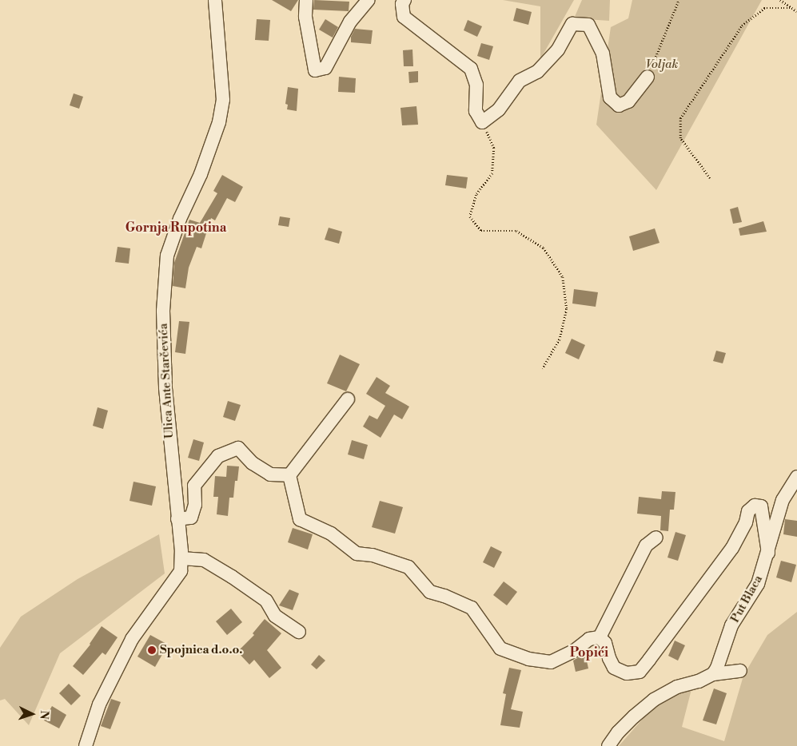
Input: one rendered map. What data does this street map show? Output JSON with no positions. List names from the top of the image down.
{
  "streets": {
    "street": ["Ulica Ante Starčevića", "Put Blaca"]
  },
  "districts": ["Gornja Rupotina", "Popići"],
  "parks": ["Voljak"],
  "places": ["Spojnica d.o.o."],
  "north": "right"
}
